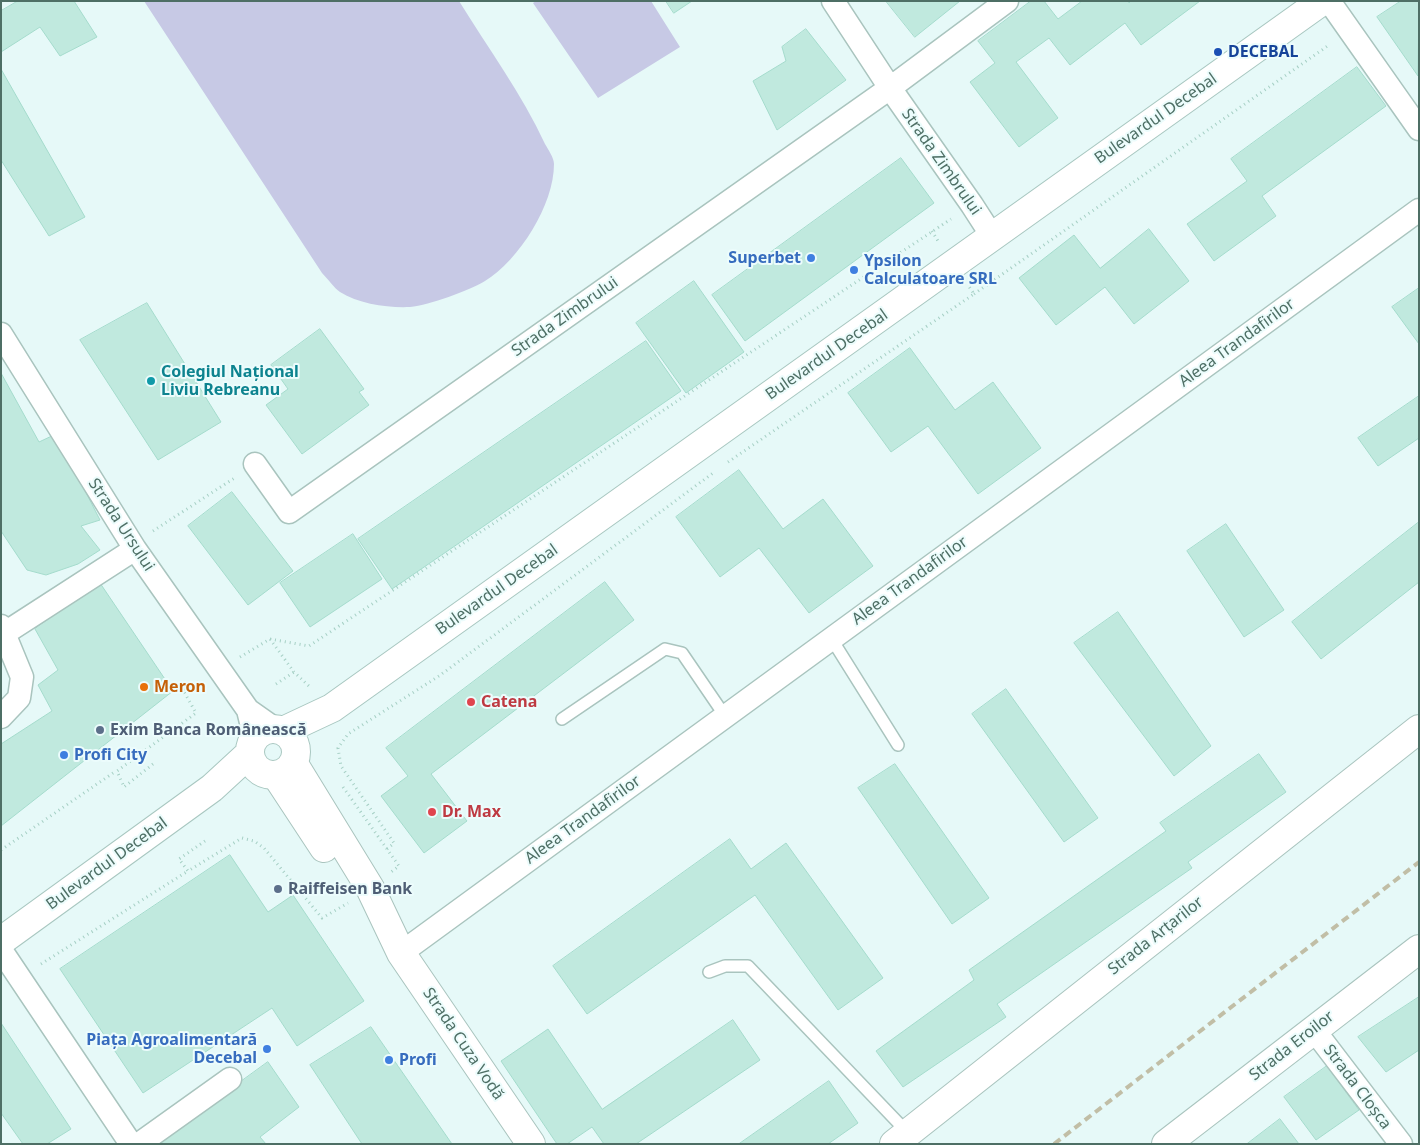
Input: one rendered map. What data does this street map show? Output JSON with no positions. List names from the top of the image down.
{
  "streets": {
    "street": [
      "Bulevardul Decebal",
      "Strada Zimbrului",
      "Aleea Trandafirilor",
      "Strada Ursului",
      "Strada Arțarilor",
      "Strada Cuza Vodă",
      "Strada Eroilor",
      "Strada Cloșca"
    ]
  },
  "crossings": [
    ["Bulevardul Decebal", "Strada Zimbrului"],
    ["Bulevardul Decebal", "Strada Ursului"],
    ["Bulevardul Decebal", "Strada Cuza Vodă"],
    ["Aleea Trandafirilor", "Strada Cuza Vodă"],
    ["Strada Ursului", "Strada Cuza Vodă"],
    ["Strada Eroilor", "Strada Cloșca"]
  ],
  "places": [
    "DECEBAL",
    "Superbet",
    "Ypsilon Calculatoare SRL",
    "Colegiul Național Liviu Rebreanu",
    "Meron",
    "Catena",
    "Exim Banca Românească",
    "Profi City",
    "Dr. Max",
    "Raiffeisen Bank",
    "Piața Agroalimentară Decebal",
    "Profi"
  ]
}
